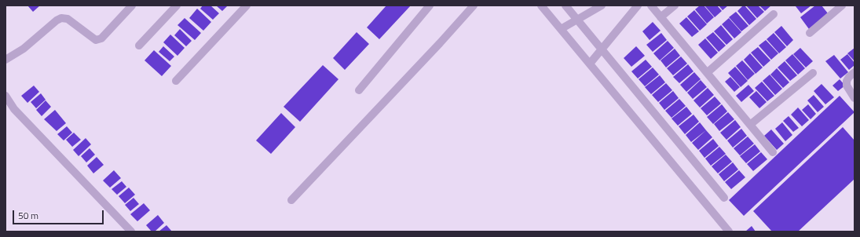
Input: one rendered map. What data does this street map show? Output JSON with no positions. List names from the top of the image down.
{
  "scale_bar": "50 m"
}
